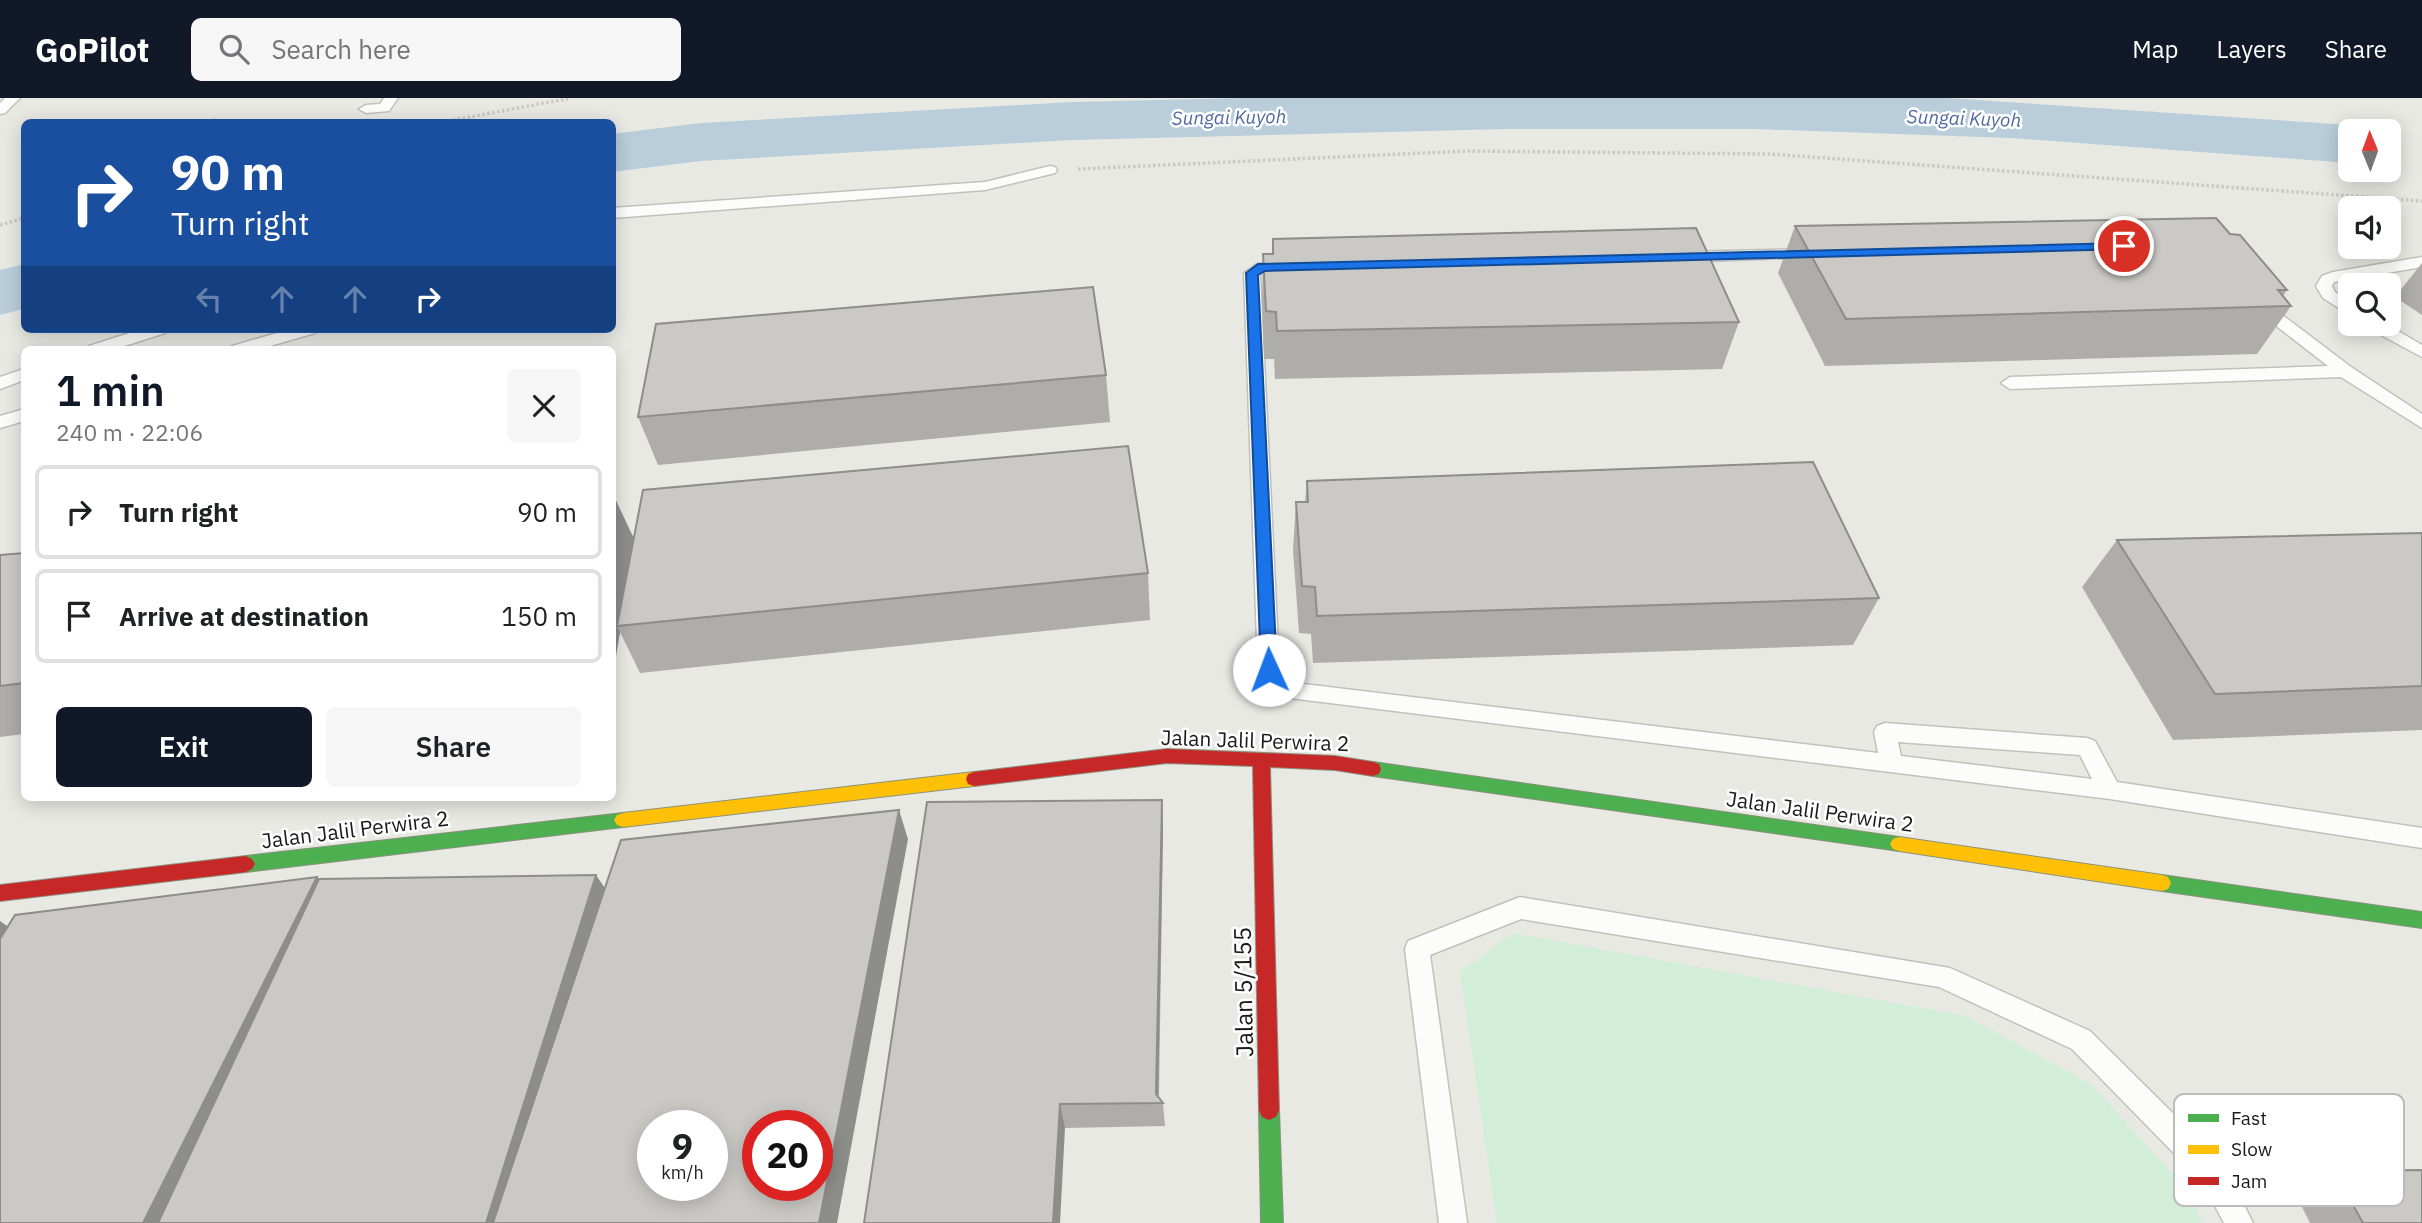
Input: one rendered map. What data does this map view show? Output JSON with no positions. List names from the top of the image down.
{
  "streets": {
    "street": ["Jalan Jalil Perwira 2", "Jalan 5/155"]
  },
  "crossings": [
    ["Jalan Jalil Perwira 2", "Jalan 5/155"]
  ],
  "water": ["Sungai Kuyoh"],
  "legend": ["Fast", "Slow", "Jam"],
  "north": "top",
  "page": {
    "header": "GoPilot",
    "search": "Search here",
    "nav": ["Map", "Layers", "Share"],
    "turn": ["90 m", "Turn right"],
    "heading": ["1 min", "240 m · 22:06"],
    "list": [
      {
        "name": "Turn right",
        "value": "90 m"
      },
      {
        "name": "Arrive at destination",
        "value": "150 m"
      }
    ],
    "buttons": ["Exit", "Share"],
    "speed": "9 km/h",
    "limit": "20"
  }
}
